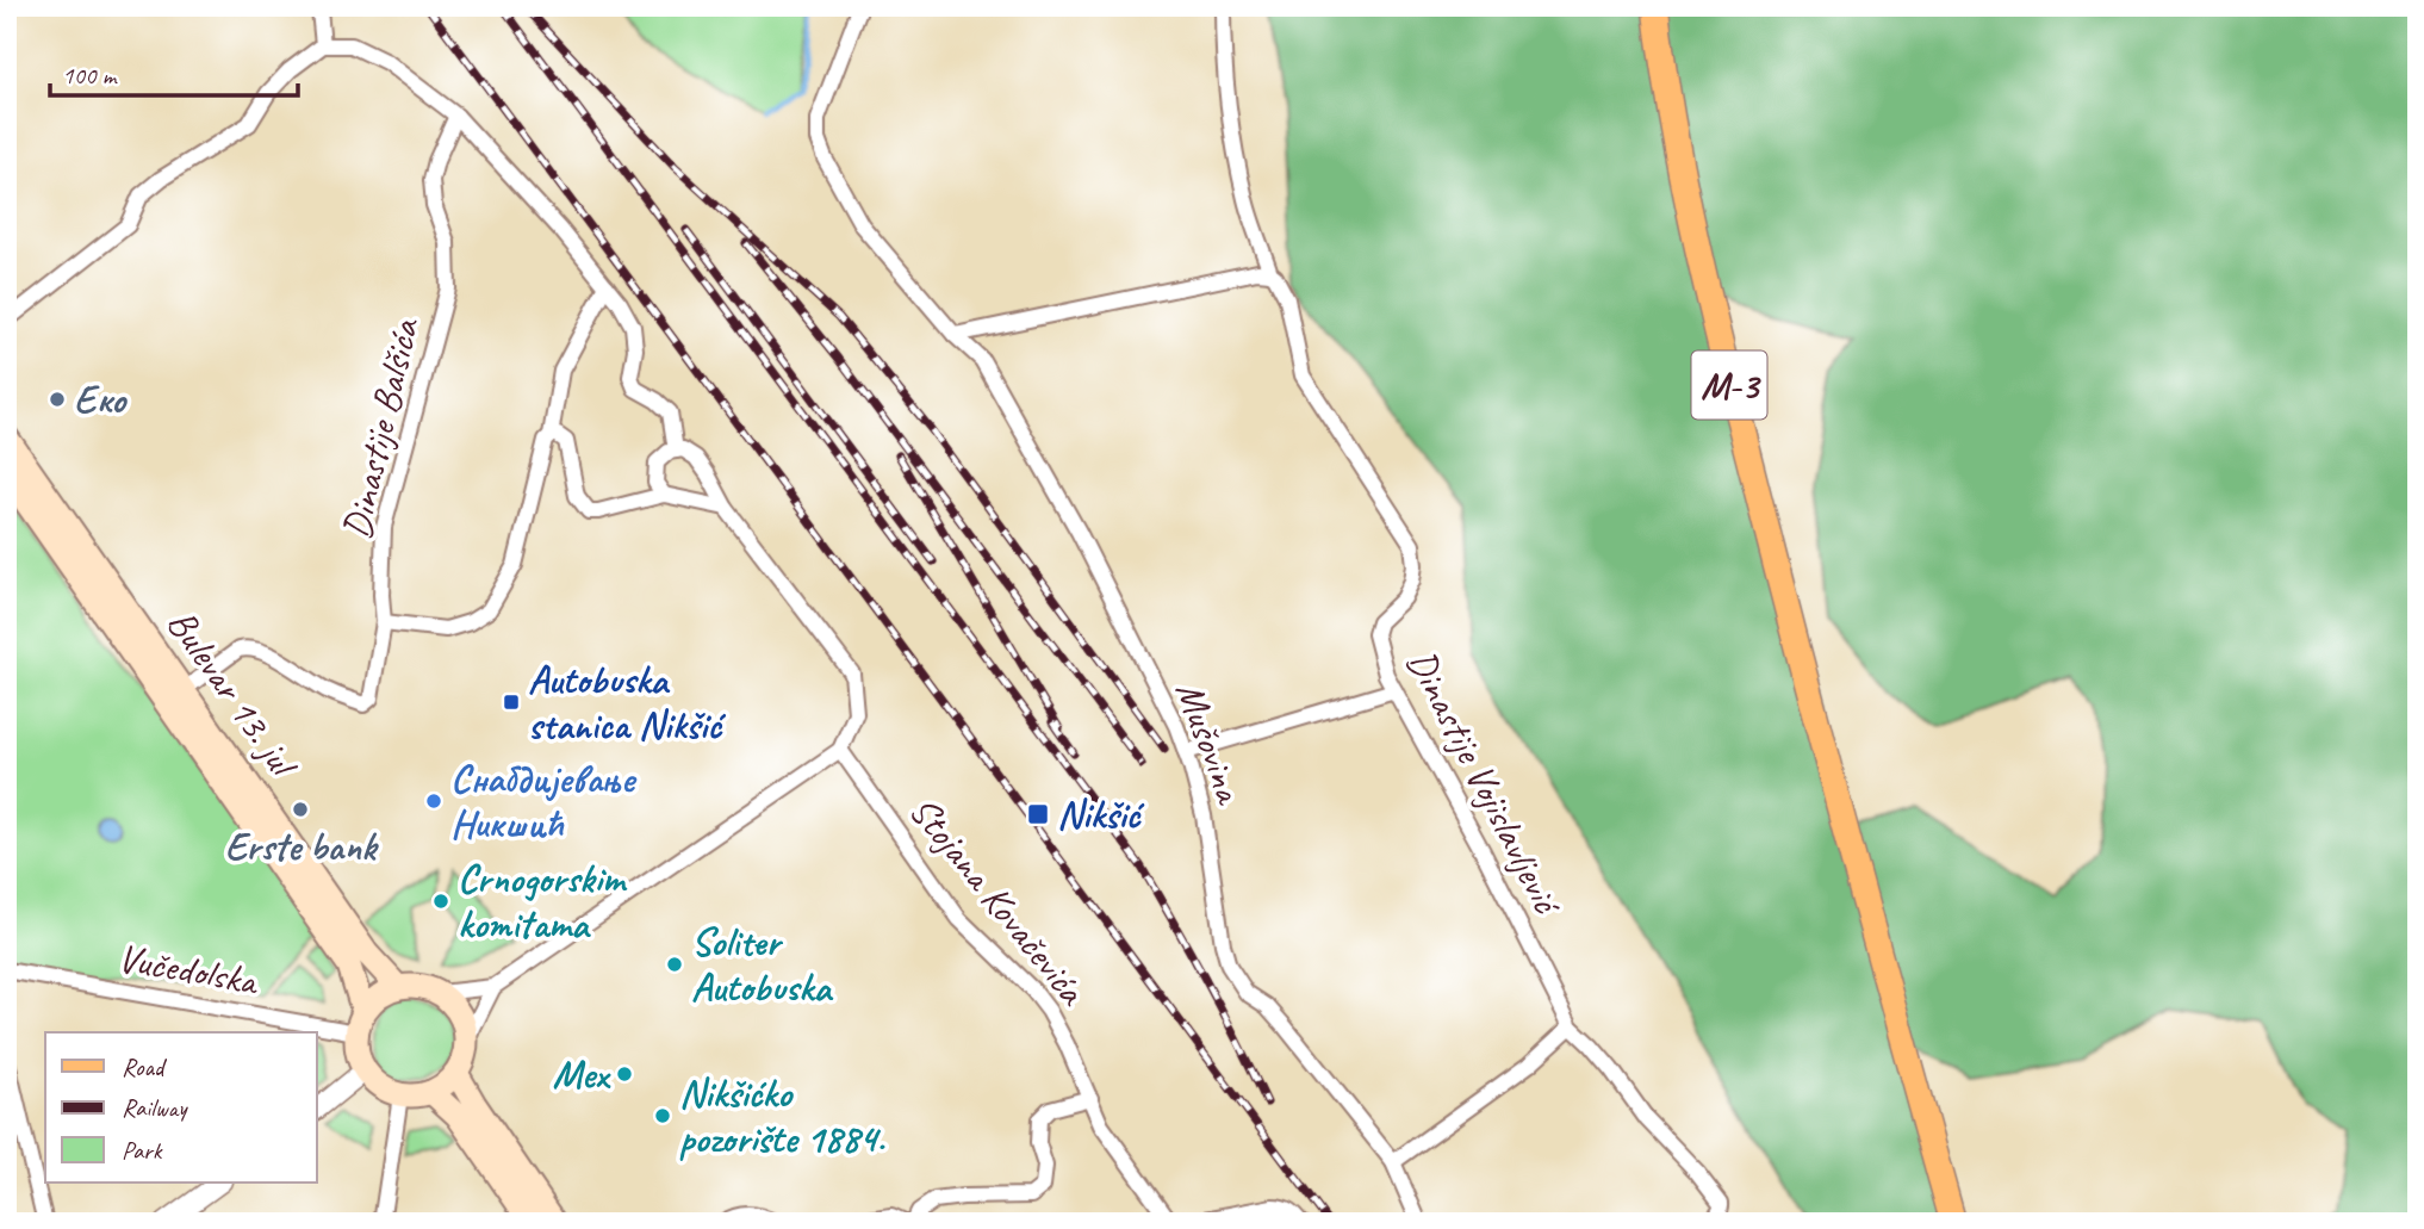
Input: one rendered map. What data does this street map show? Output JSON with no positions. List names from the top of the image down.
{
  "streets": {
    "main road": ["M-3", "Bulevar 13. jul"],
    "street": [
      "Dinastije Balšića",
      "Mušovina",
      "Dinastije Vojislavljević",
      "Stojana Kovačevića",
      "Vučedolska"
    ]
  },
  "crossings": [
    ["Dinastije Balšića", "Bulevar 13. jul"],
    ["Bulevar 13. jul", "Vučedolska"]
  ],
  "places": {
    "other": [
      "Еко",
      "Снабдијевање Никшић",
      "Erste bank",
      "Crnogorskim komitama",
      "Soliter Autobuska",
      "Mex",
      "Nikšićko pozorište 1884."
    ],
    "transit": ["Autobuska stanica Nikšić", "Nikšić"]
  },
  "legend": ["Road", "Railway", "Park"],
  "scale_bar": "100 m"
}
